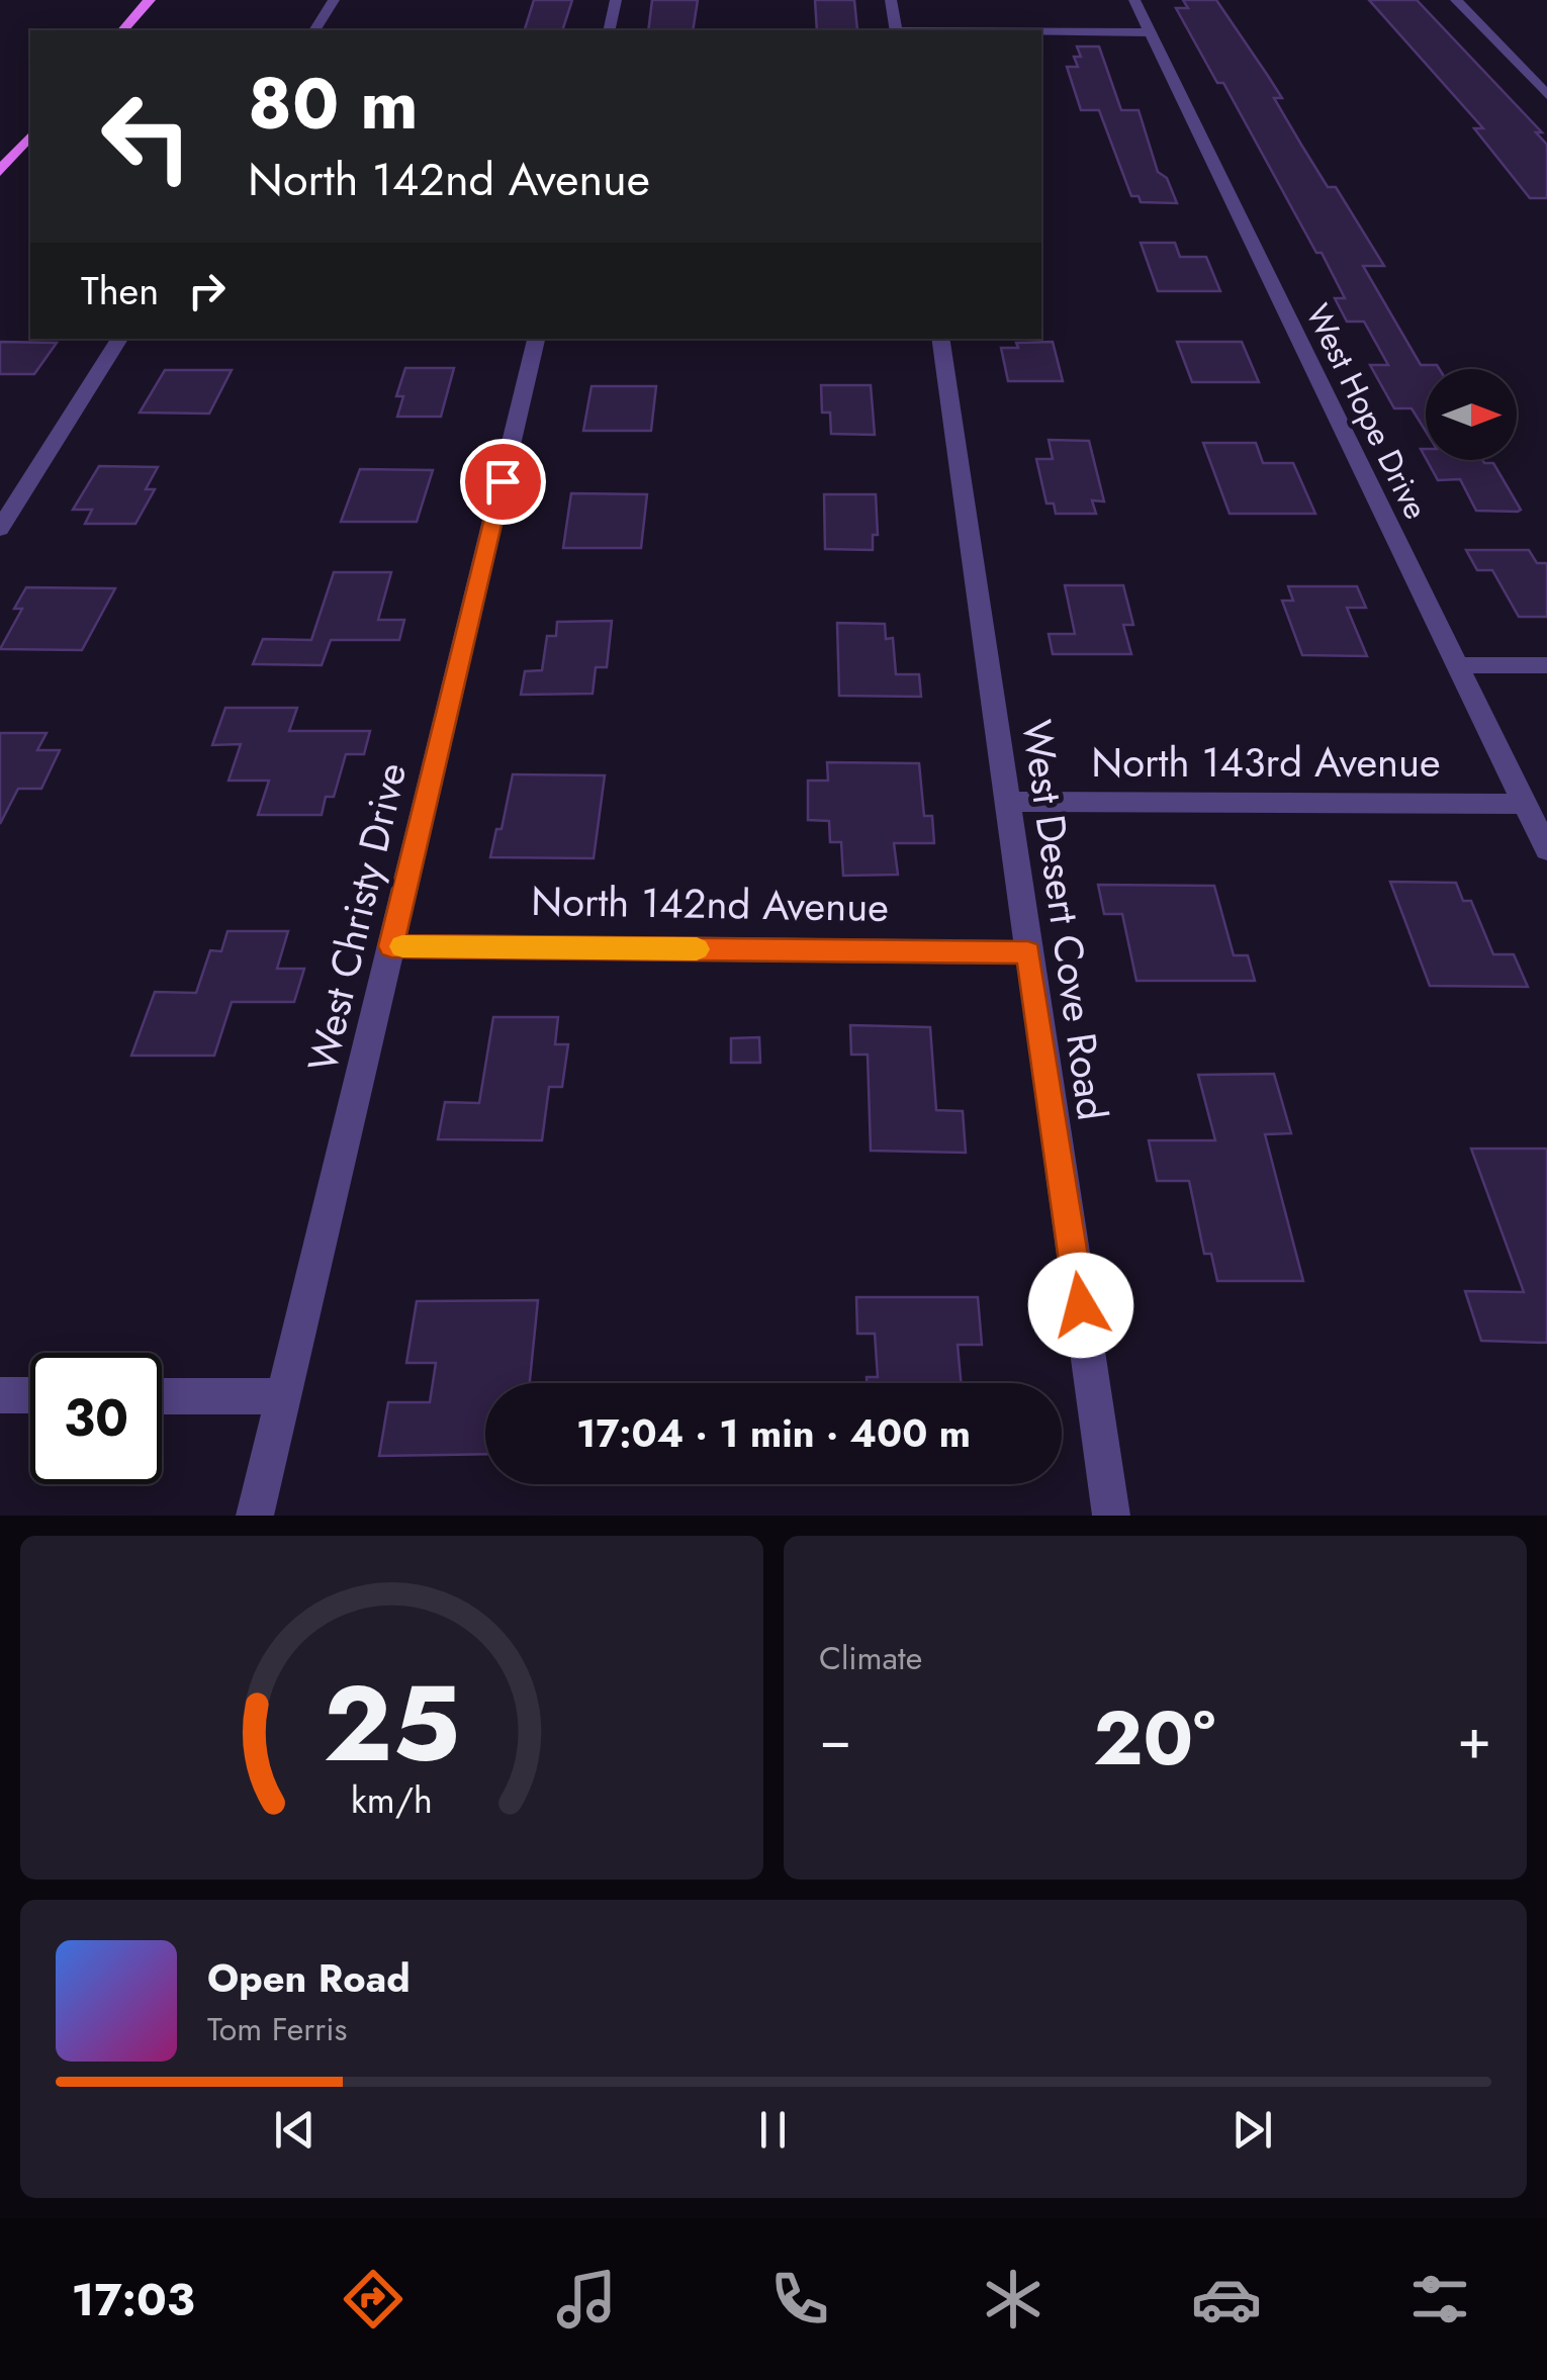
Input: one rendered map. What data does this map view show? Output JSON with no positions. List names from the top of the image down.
{
  "streets": {
    "street": [
      "West Hope Drive",
      "North 143rd Avenue",
      "North 142nd Avenue",
      "West Christy Drive",
      "West Desert Cove Road"
    ]
  },
  "crossings": [
    ["West Hope Drive", "North 143rd Avenue"],
    ["North 143rd Avenue", "West Desert Cove Road"],
    ["North 142nd Avenue", "West Christy Drive"],
    ["North 142nd Avenue", "West Desert Cove Road"]
  ],
  "north": "right",
  "page": {
    "turn": ["80 m", "North 142nd Avenue"],
    "then": "Then",
    "limit": "30",
    "trip": "17:04 · 1 min · 400 m",
    "tile": "Climate",
    "heat": ["−", "20°", "+"],
    "song": ["Open Road", "Tom Ferris"],
    "tabs": "17:03",
    "gauge": ["25", "km/h"]
  }
}
